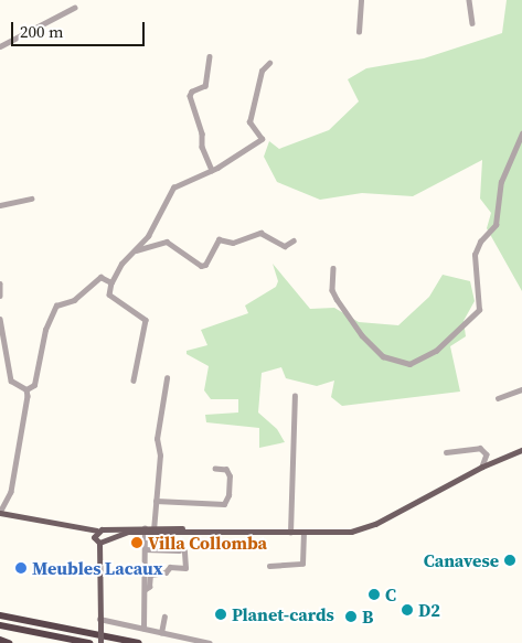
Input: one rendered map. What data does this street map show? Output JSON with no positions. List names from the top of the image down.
{
  "places": [
    "Villa Collomba",
    "Canavese",
    "Meubles Lacaux",
    "C",
    "D2",
    "Planet-cards",
    "B"
  ],
  "scale_bar": "200 m"
}
